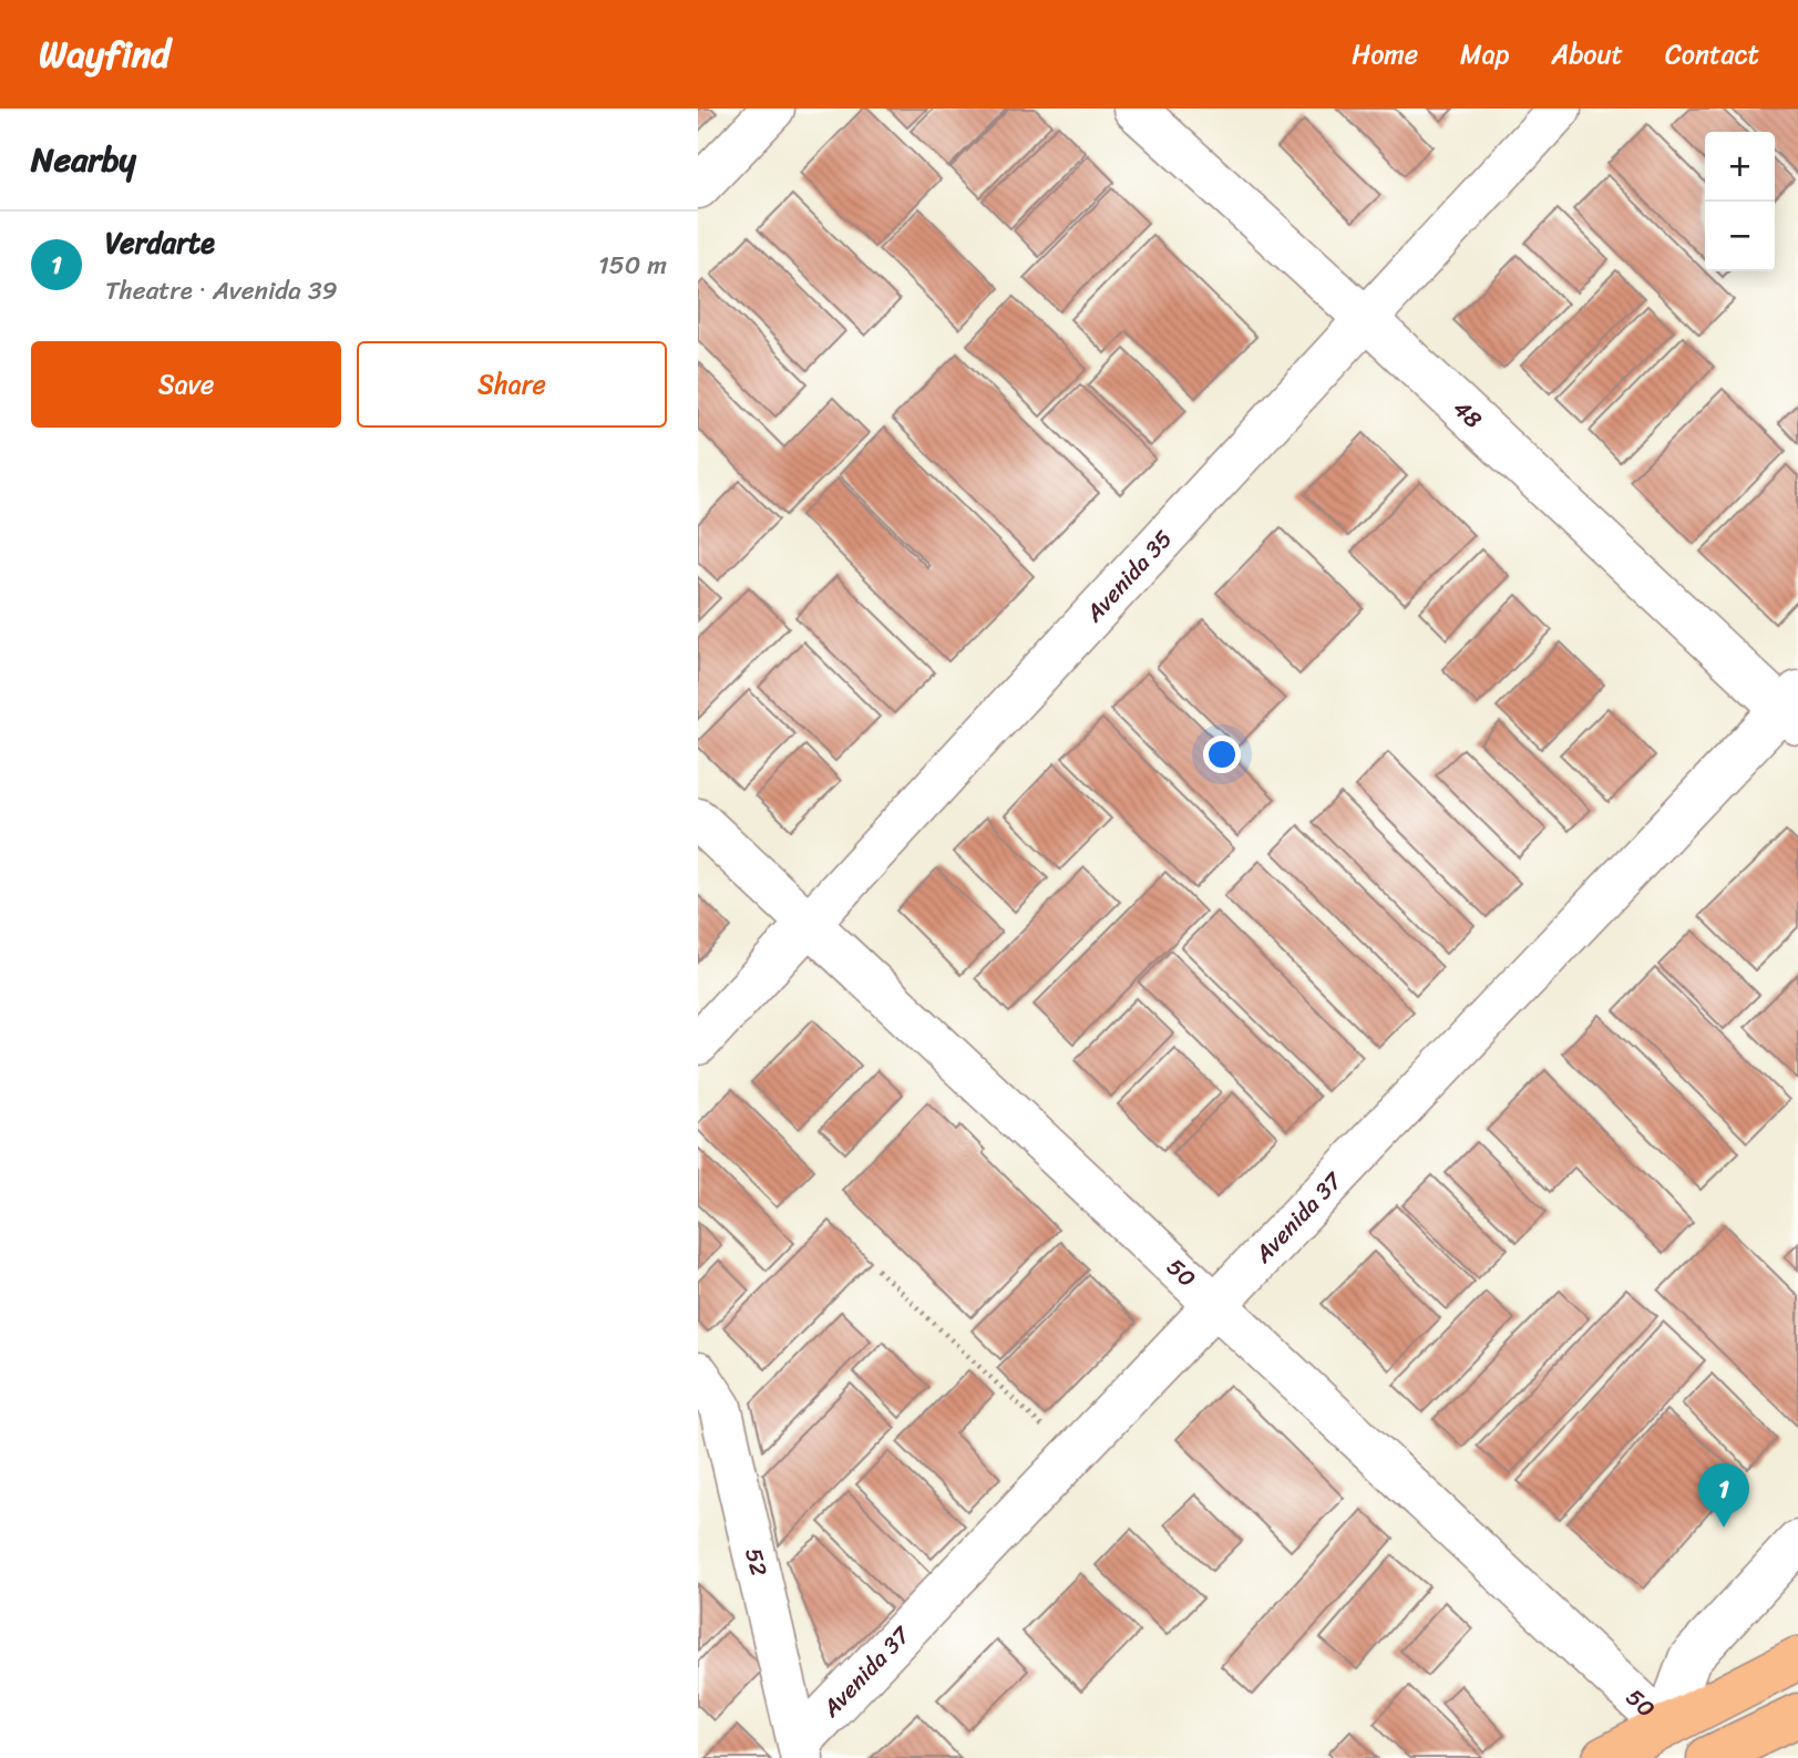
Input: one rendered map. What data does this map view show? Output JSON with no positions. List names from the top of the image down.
{
  "streets": {
    "street": [
      "48",
      "Avenida 35",
      "Avenida 37",
      "50",
      "52"
    ]
  },
  "crossings": [
    ["48", "Avenida 35"],
    ["48", "Avenida 37"],
    ["Avenida 35", "50"],
    ["Avenida 37", "50"],
    ["Avenida 37", "52"]
  ],
  "page": {
    "header": "Wayfind",
    "nav": [
      "Home",
      "Map",
      "About",
      "Contact"
    ],
    "heading": "Nearby",
    "map_buttons": ["+", "−"],
    "list": [
      {
        "mark": "1",
        "name": "Verdarte",
        "note": "Theatre · Avenida 39",
        "value": "150 m"
      }
    ],
    "buttons": ["Save", "Share"],
    "pins": "1"
  }
}
